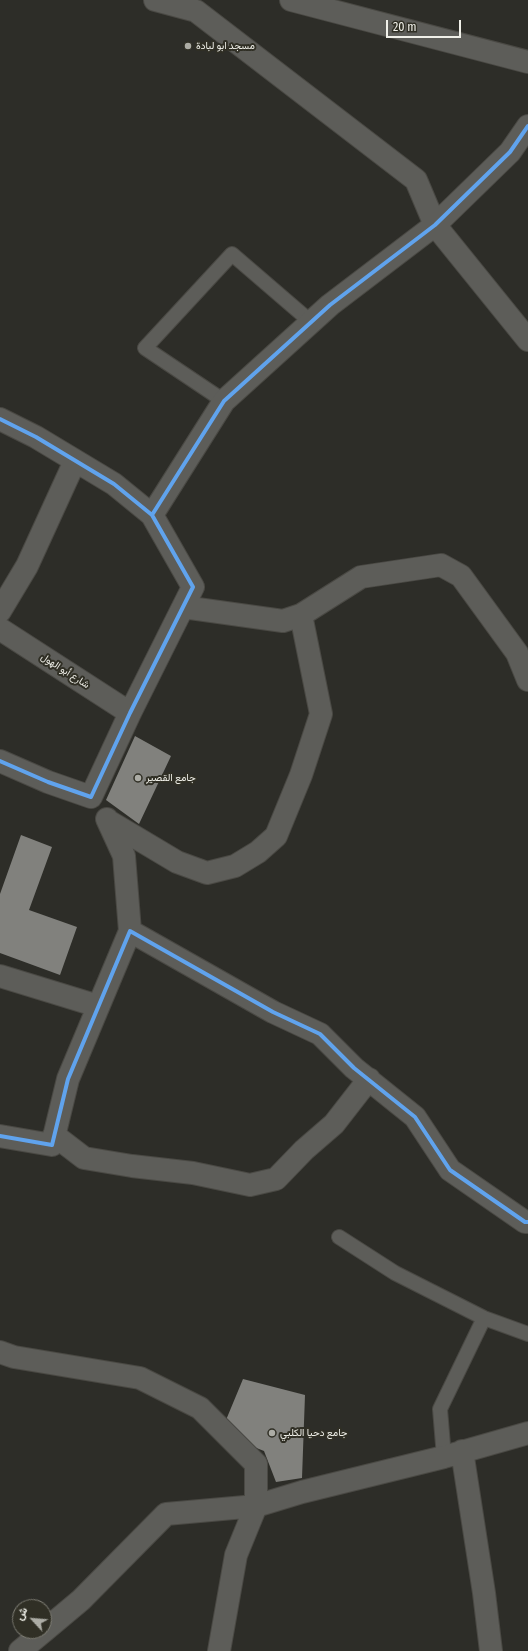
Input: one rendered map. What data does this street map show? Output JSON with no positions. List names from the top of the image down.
{
  "streets": {
    "street": ["شارع أبو الهول"]
  },
  "places": ["مسجد ابو لبادة", "جامع القصير", "جامع دحيا الكلبي"],
  "scale_bar": "20 m",
  "north": "top left"
}
